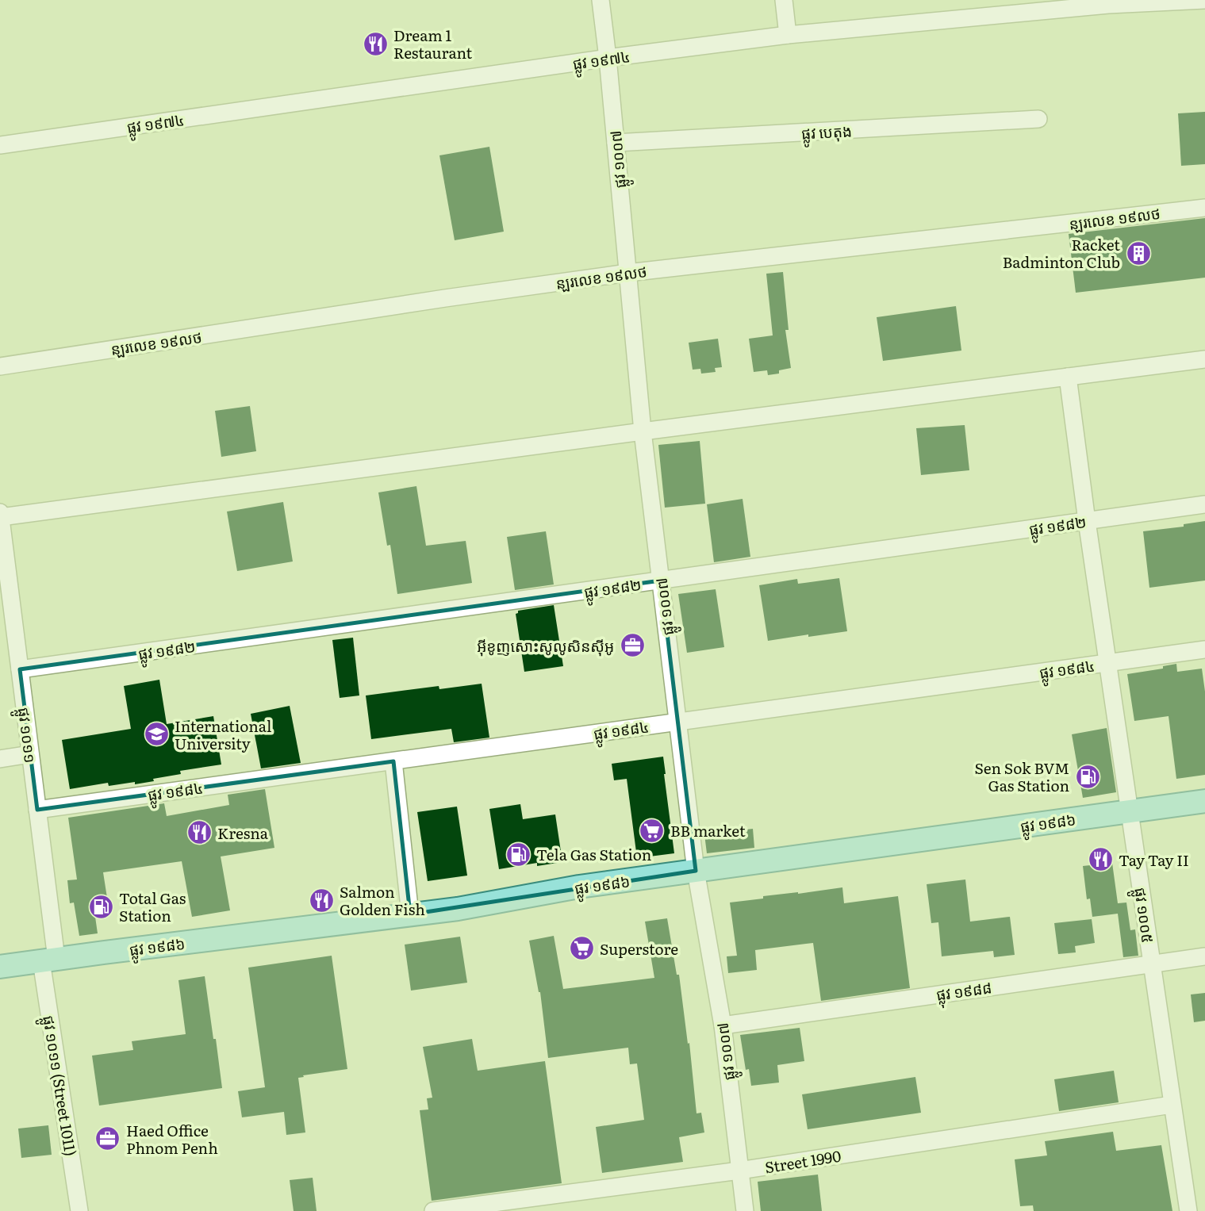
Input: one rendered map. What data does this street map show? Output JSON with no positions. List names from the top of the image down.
{
  "streets": {
    "main road": ["ផ្លូវ ១៩៨៦"],
    "street": [
      "ផ្លូវ ១៩៧៤",
      "ផ្លូវ បេតុង",
      "ផ្លូវ ១០០៧",
      "ន្ឡរលេខ ១៩លថ",
      "ផ្លូវ ១៩៨២",
      "ផ្លូវ ១៩៨៤",
      "ផ្លូវ ១០១១",
      "ផ្លូវ ១០០៥",
      "ផ្លុវ ១៩៨៨",
      "ផ្លូវ ១០១១ (Street 1011)",
      "Street 1990"
    ]
  },
  "crossings": [
    ["ផ្លូវ ១៩៧៤", "ផ្លូវ ១០០៧"],
    ["ផ្លូវ បេតុង", "ផ្លូវ ១០០៧"],
    ["ផ្លូវ ១០០៧", "ន្ឡរលេខ ១៩លថ"],
    ["ផ្លូវ ១០០៧", "ផ្លូវ ១៩៨២"],
    ["ផ្លូវ ១០០៧", "ផ្លូវ ១៩៨៤"],
    ["ផ្លូវ ១០០៧", "ផ្លូវ ១៩៨៦"],
    ["ផ្លូវ ១០០៧", "ផ្លុវ ១៩៨៨"],
    ["ផ្លូវ ១០០៧", "Street 1990"],
    ["ផ្លូវ ១៩៨២", "ផ្លូវ ១០១១"],
    ["ផ្លូវ ១៩៨២", "ផ្លូវ ១០០៥"],
    ["ផ្លូវ ១៩៨៤", "ផ្លូវ ១០១១"],
    ["ផ្លូវ ១៩៨៤", "ផ្លូវ ១០០៥"],
    ["ផ្លូវ ១០១១", "ផ្លូវ ១៩៨៦"],
    ["ផ្លូវ ១០១១", "ផ្លូវ ១០១១ (Street 1011)"],
    ["ផ្លូវ ១៩៨៦", "ផ្លូវ ១០០៥"],
    ["ផ្លូវ ១៩៨៦", "ផ្លូវ ១០១១ (Street 1011)"],
    ["ផ្លូវ ១០០៥", "ផ្លុវ ១៩៨៨"],
    ["ផ្លូវ ១០០៥", "Street 1990"]
  ],
  "places": {
    "restaurant": [
      "Dream 1 Restaurant",
      "Kresna",
      "Tay Tay II",
      "Salmon Golden Fish"
    ],
    "building": ["Racket Badminton Club"],
    "office": ["អ៊ីខូញសោះសូលូសិនស៊ីអូ", "Haed Office Phnom Penh"],
    "school or university": ["International University"],
    "fuel station": ["Sen Sok BVM Gas Station", "Tela Gas Station", "Total Gas Station"],
    "supermarket": ["BB market", "Superstore"]
  }
}
